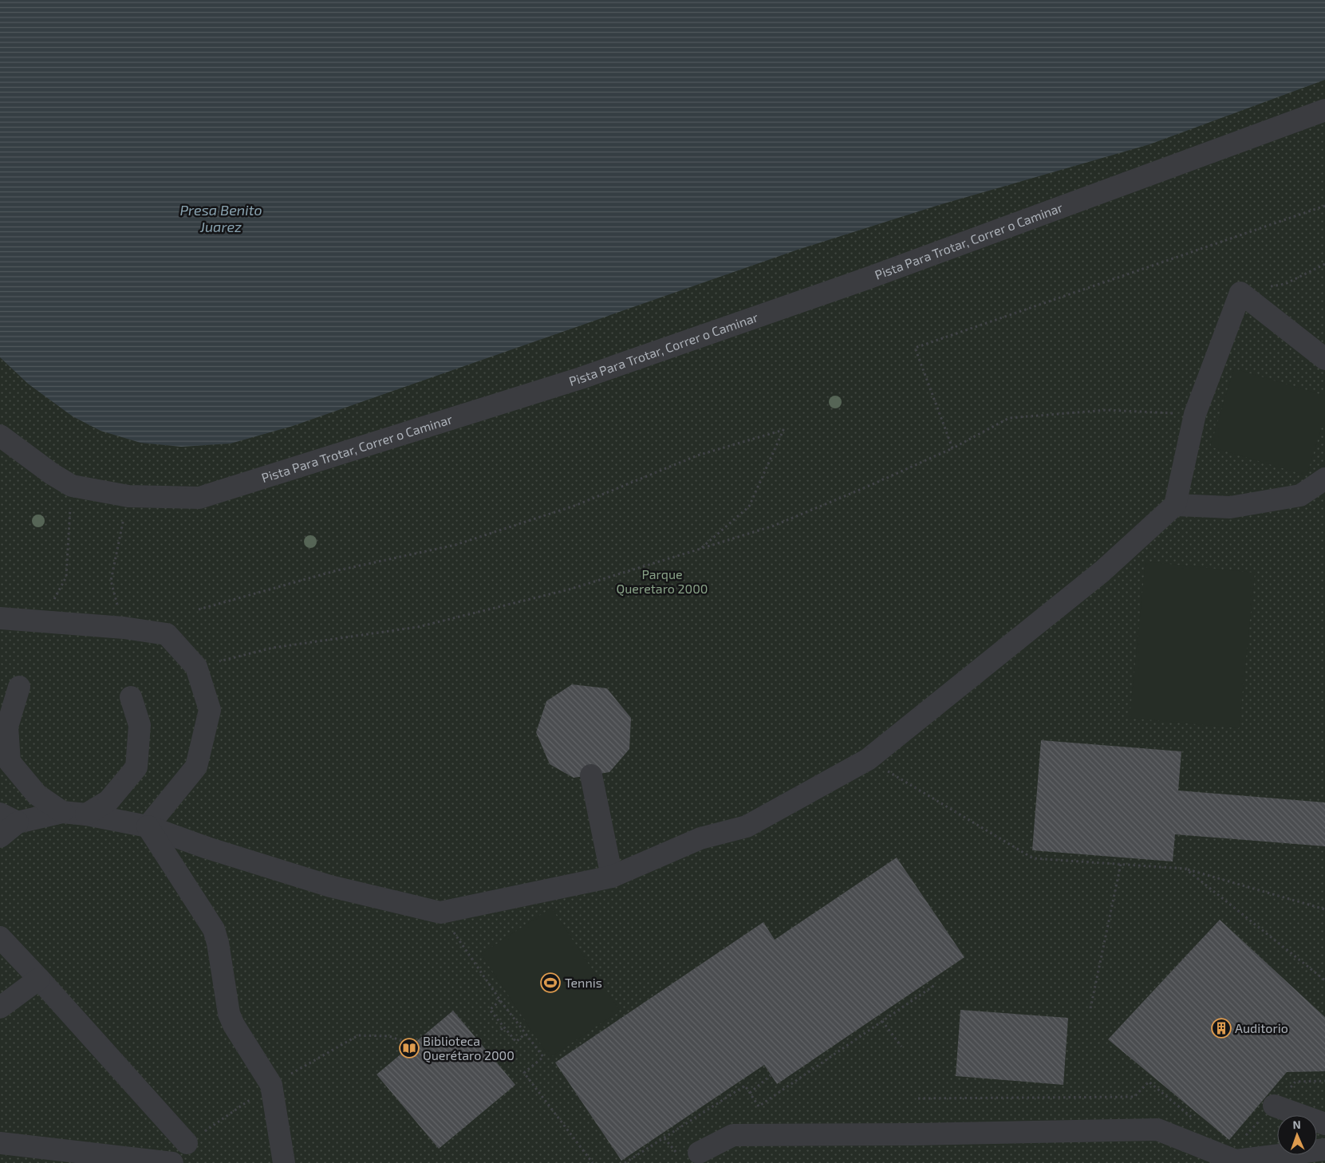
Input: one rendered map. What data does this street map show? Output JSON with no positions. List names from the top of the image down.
{
  "streets": {
    "street": ["Pista Para Trotar, Correr o Caminar"]
  },
  "water": ["Presa Benito Juarez"],
  "parks": ["Parque Queretaro 2000"],
  "places": {
    "sports": ["Tennis"],
    "building": ["Auditorio"],
    "library": ["Biblioteca Querétaro 2000"]
  },
  "north": "top"
}
